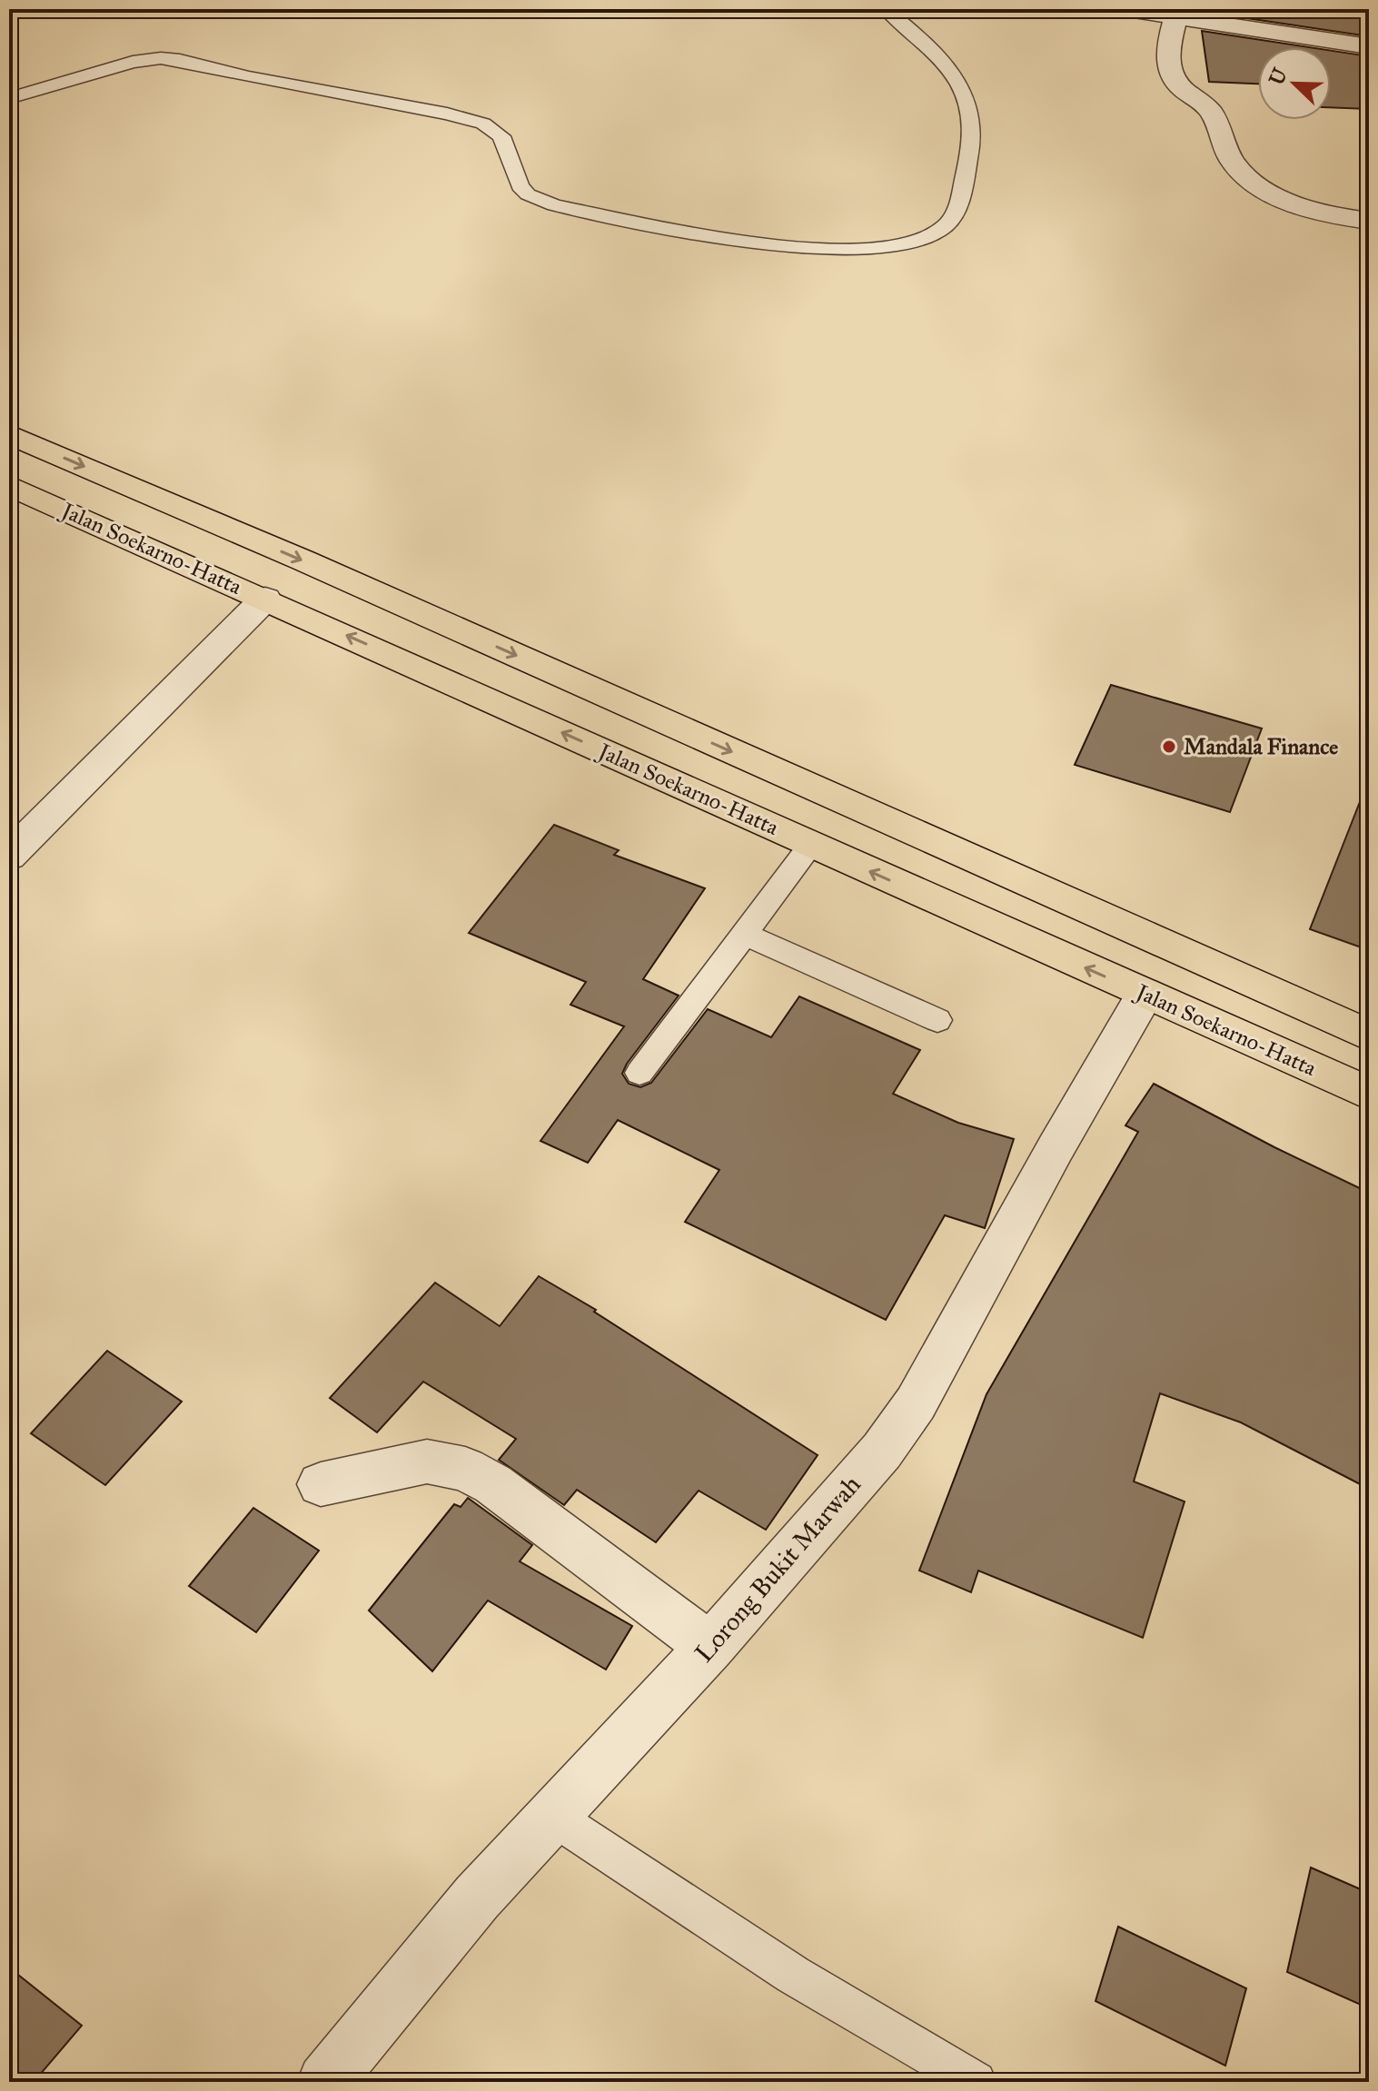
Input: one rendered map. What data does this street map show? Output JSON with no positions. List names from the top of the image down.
{
  "streets": {
    "main road": ["Jalan Soekarno-Hatta"],
    "street": ["Lorong Bukit Marwah"]
  },
  "crossings": [
    ["Jalan Soekarno-Hatta", "Lorong Bukit Marwah"]
  ],
  "places": ["Mandala Finance"],
  "north": "top left"
}
